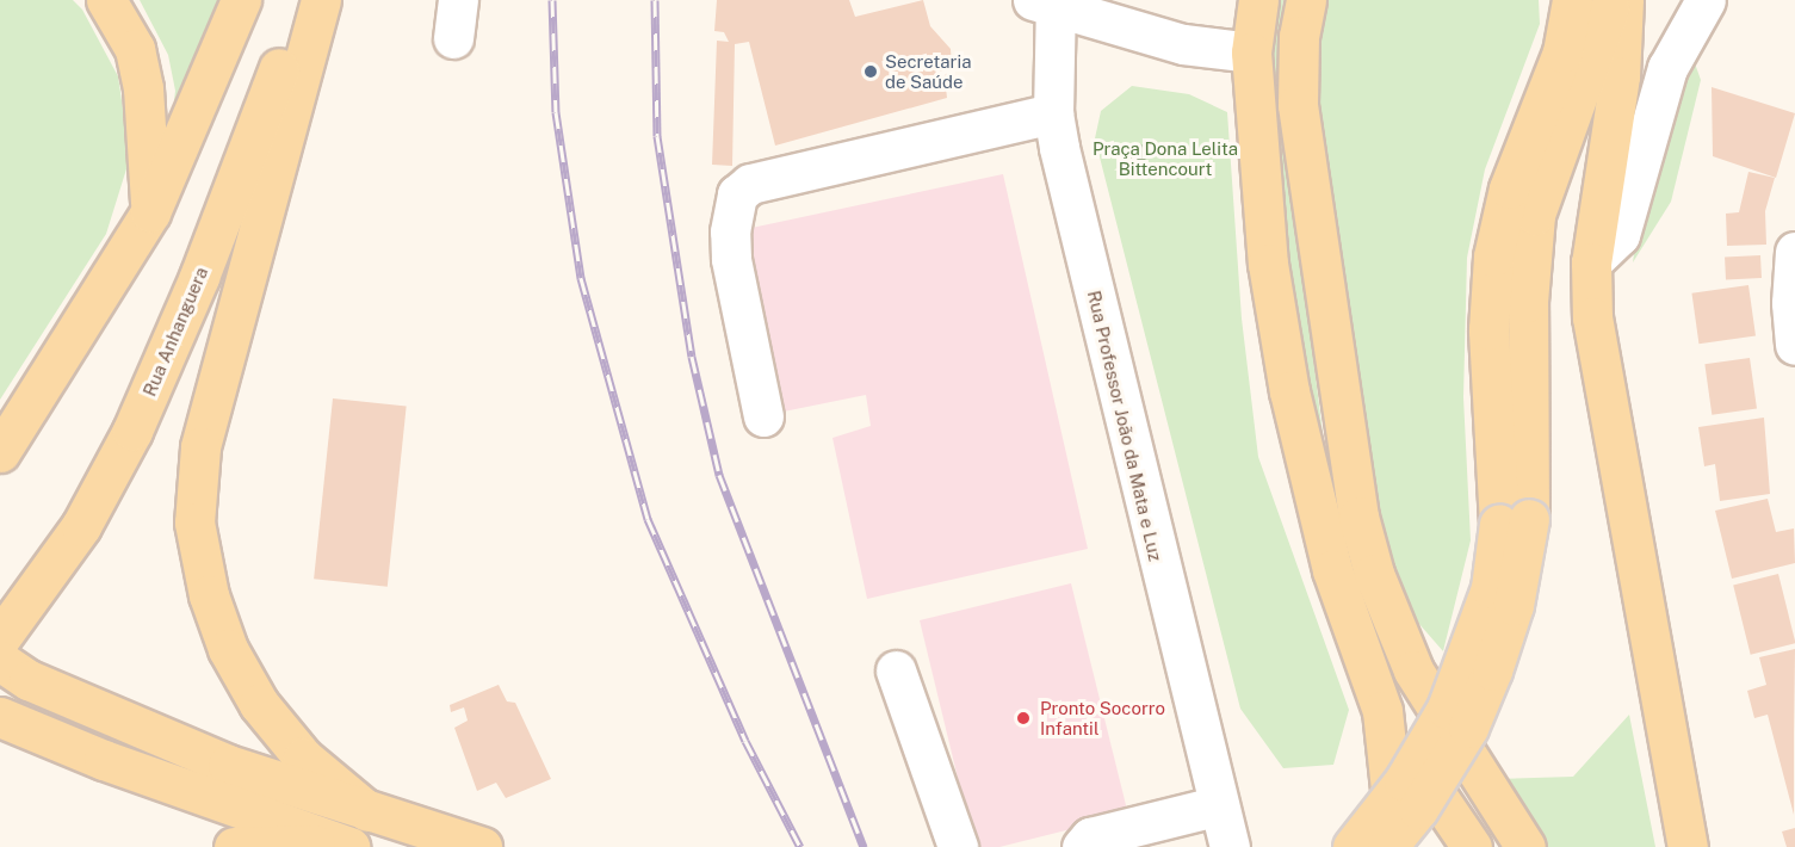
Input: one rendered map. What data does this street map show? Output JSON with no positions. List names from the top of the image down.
{
  "streets": {
    "main road": ["Rua Anhanguera"],
    "street": ["Rua Professor João da Mata e Luz"]
  },
  "parks": ["Praça Dona Lelita Bittencourt"],
  "places": ["Secretaria de Saúde", "Pronto Socorro Infantil"]
}
